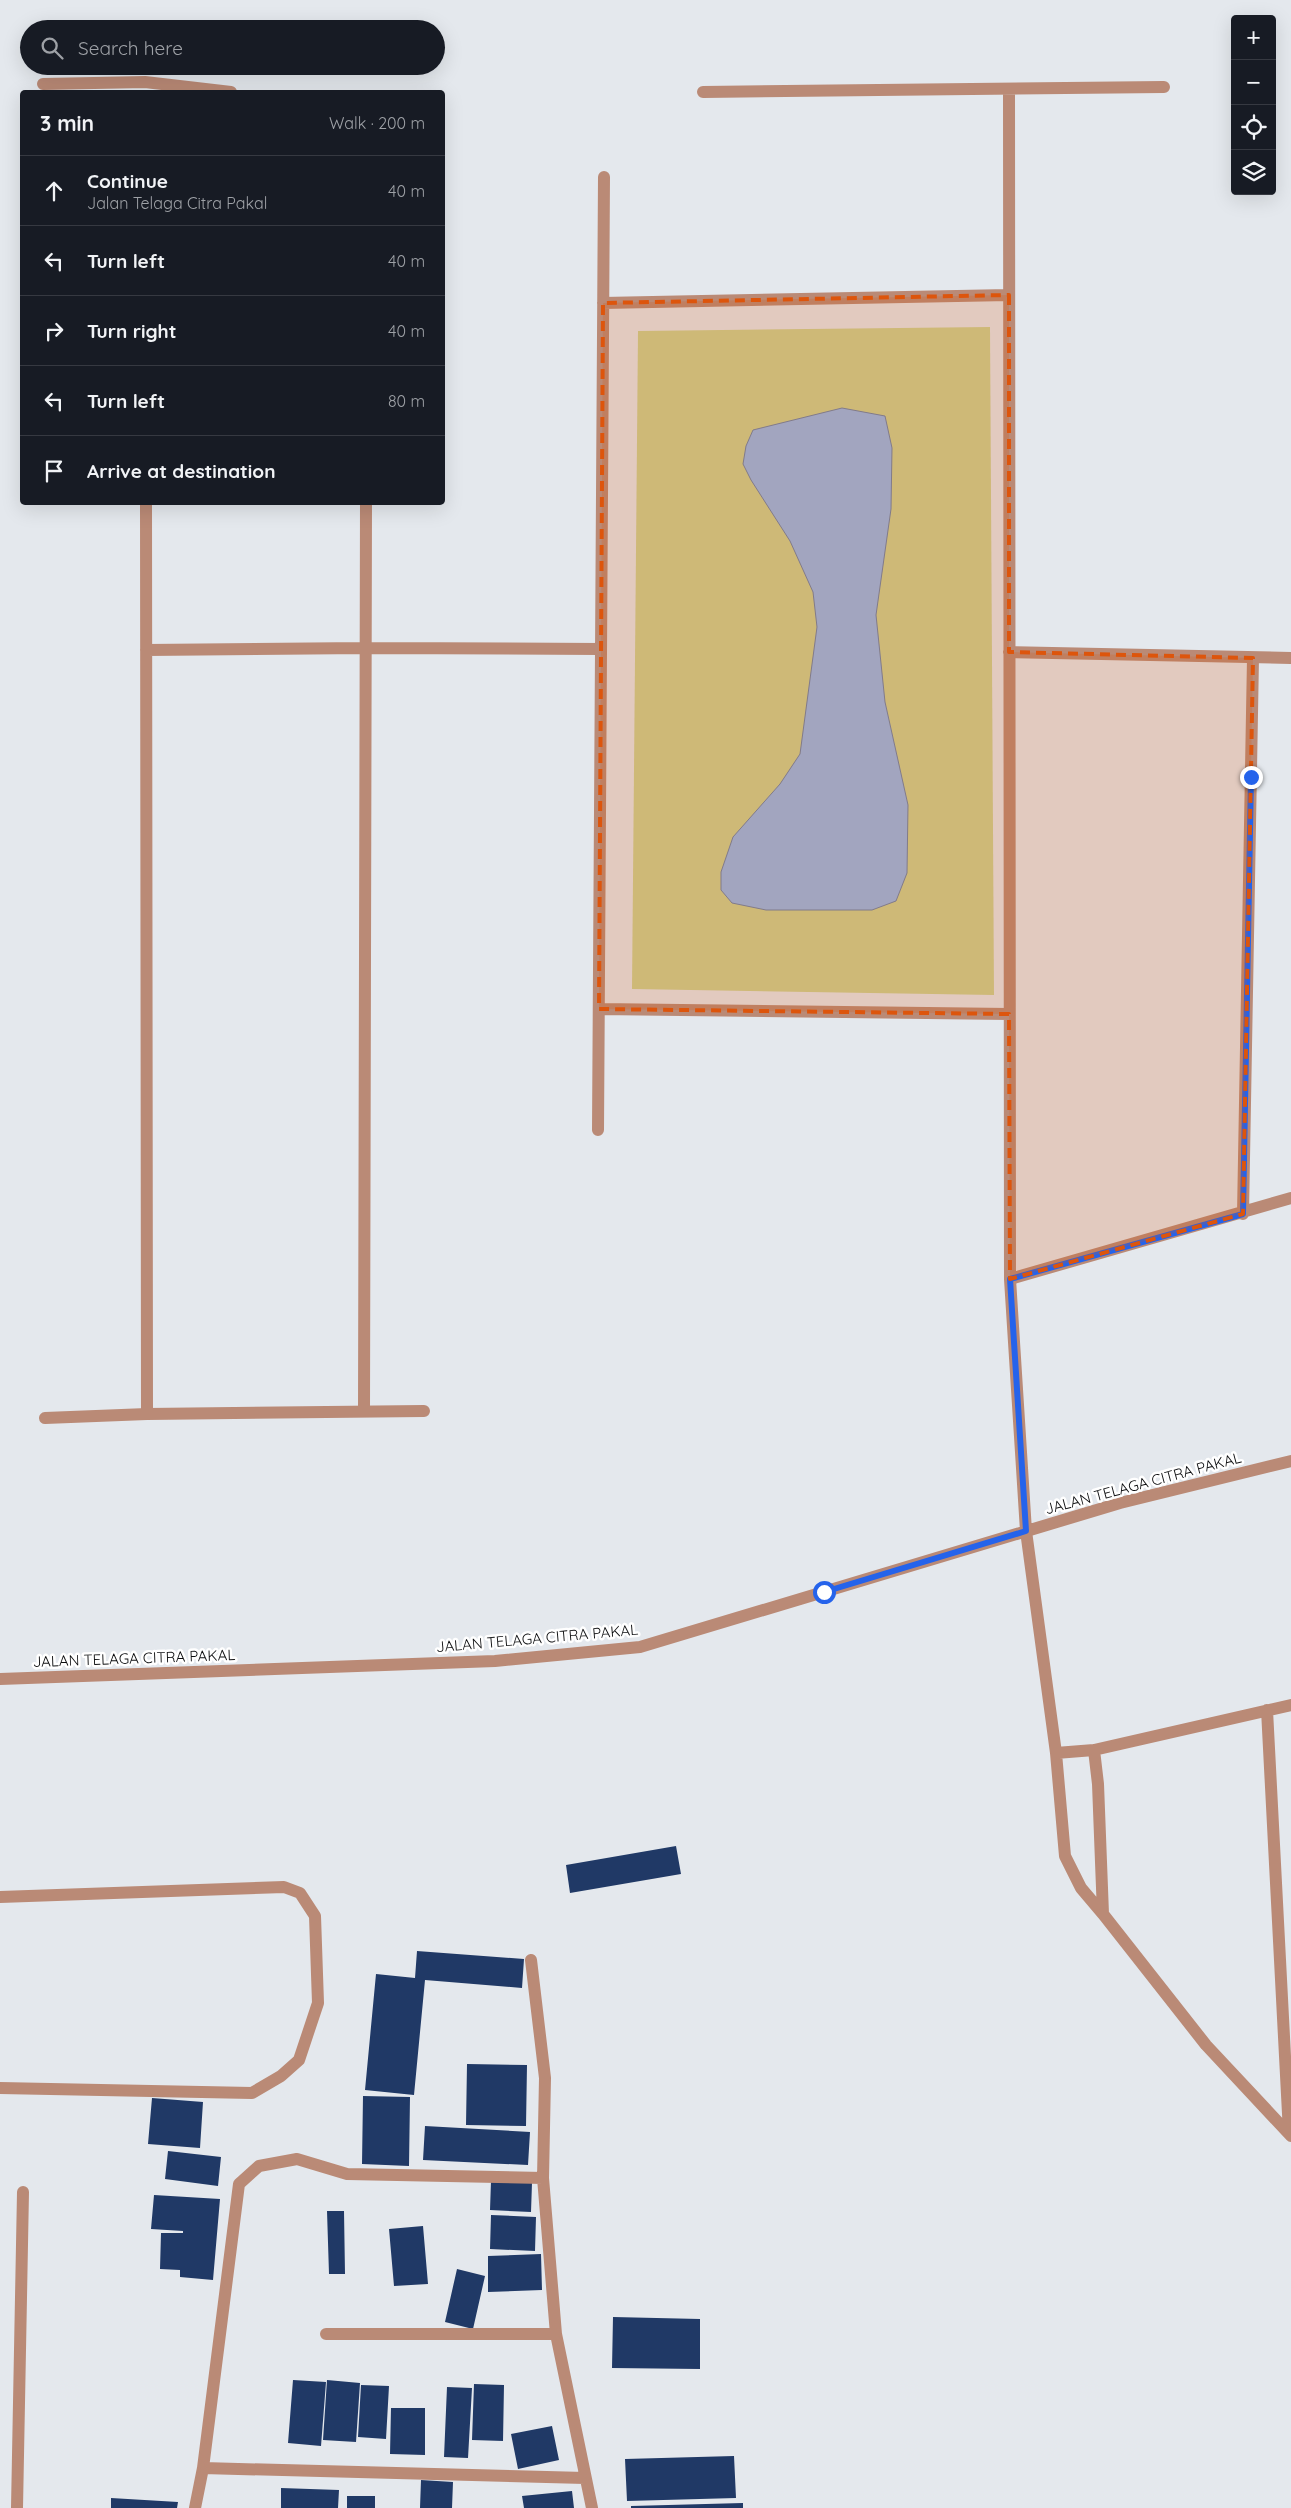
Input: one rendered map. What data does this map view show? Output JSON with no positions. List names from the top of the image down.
{
  "streets": {
    "street": ["JALAN TELAGA CITRA PAKAL"]
  },
  "page": {
    "map_buttons": ["+", "−"],
    "search": "Search here",
    "heading": ["3 min", "Walk · 200 m"],
    "list": [
      ["Continue", "Jalan Telaga Citra Pakal", "40 m"],
      ["Turn left", "40 m"],
      ["Turn right", "40 m"],
      ["Turn left", "80 m"],
      "Arrive at destination"
    ]
  }
}
